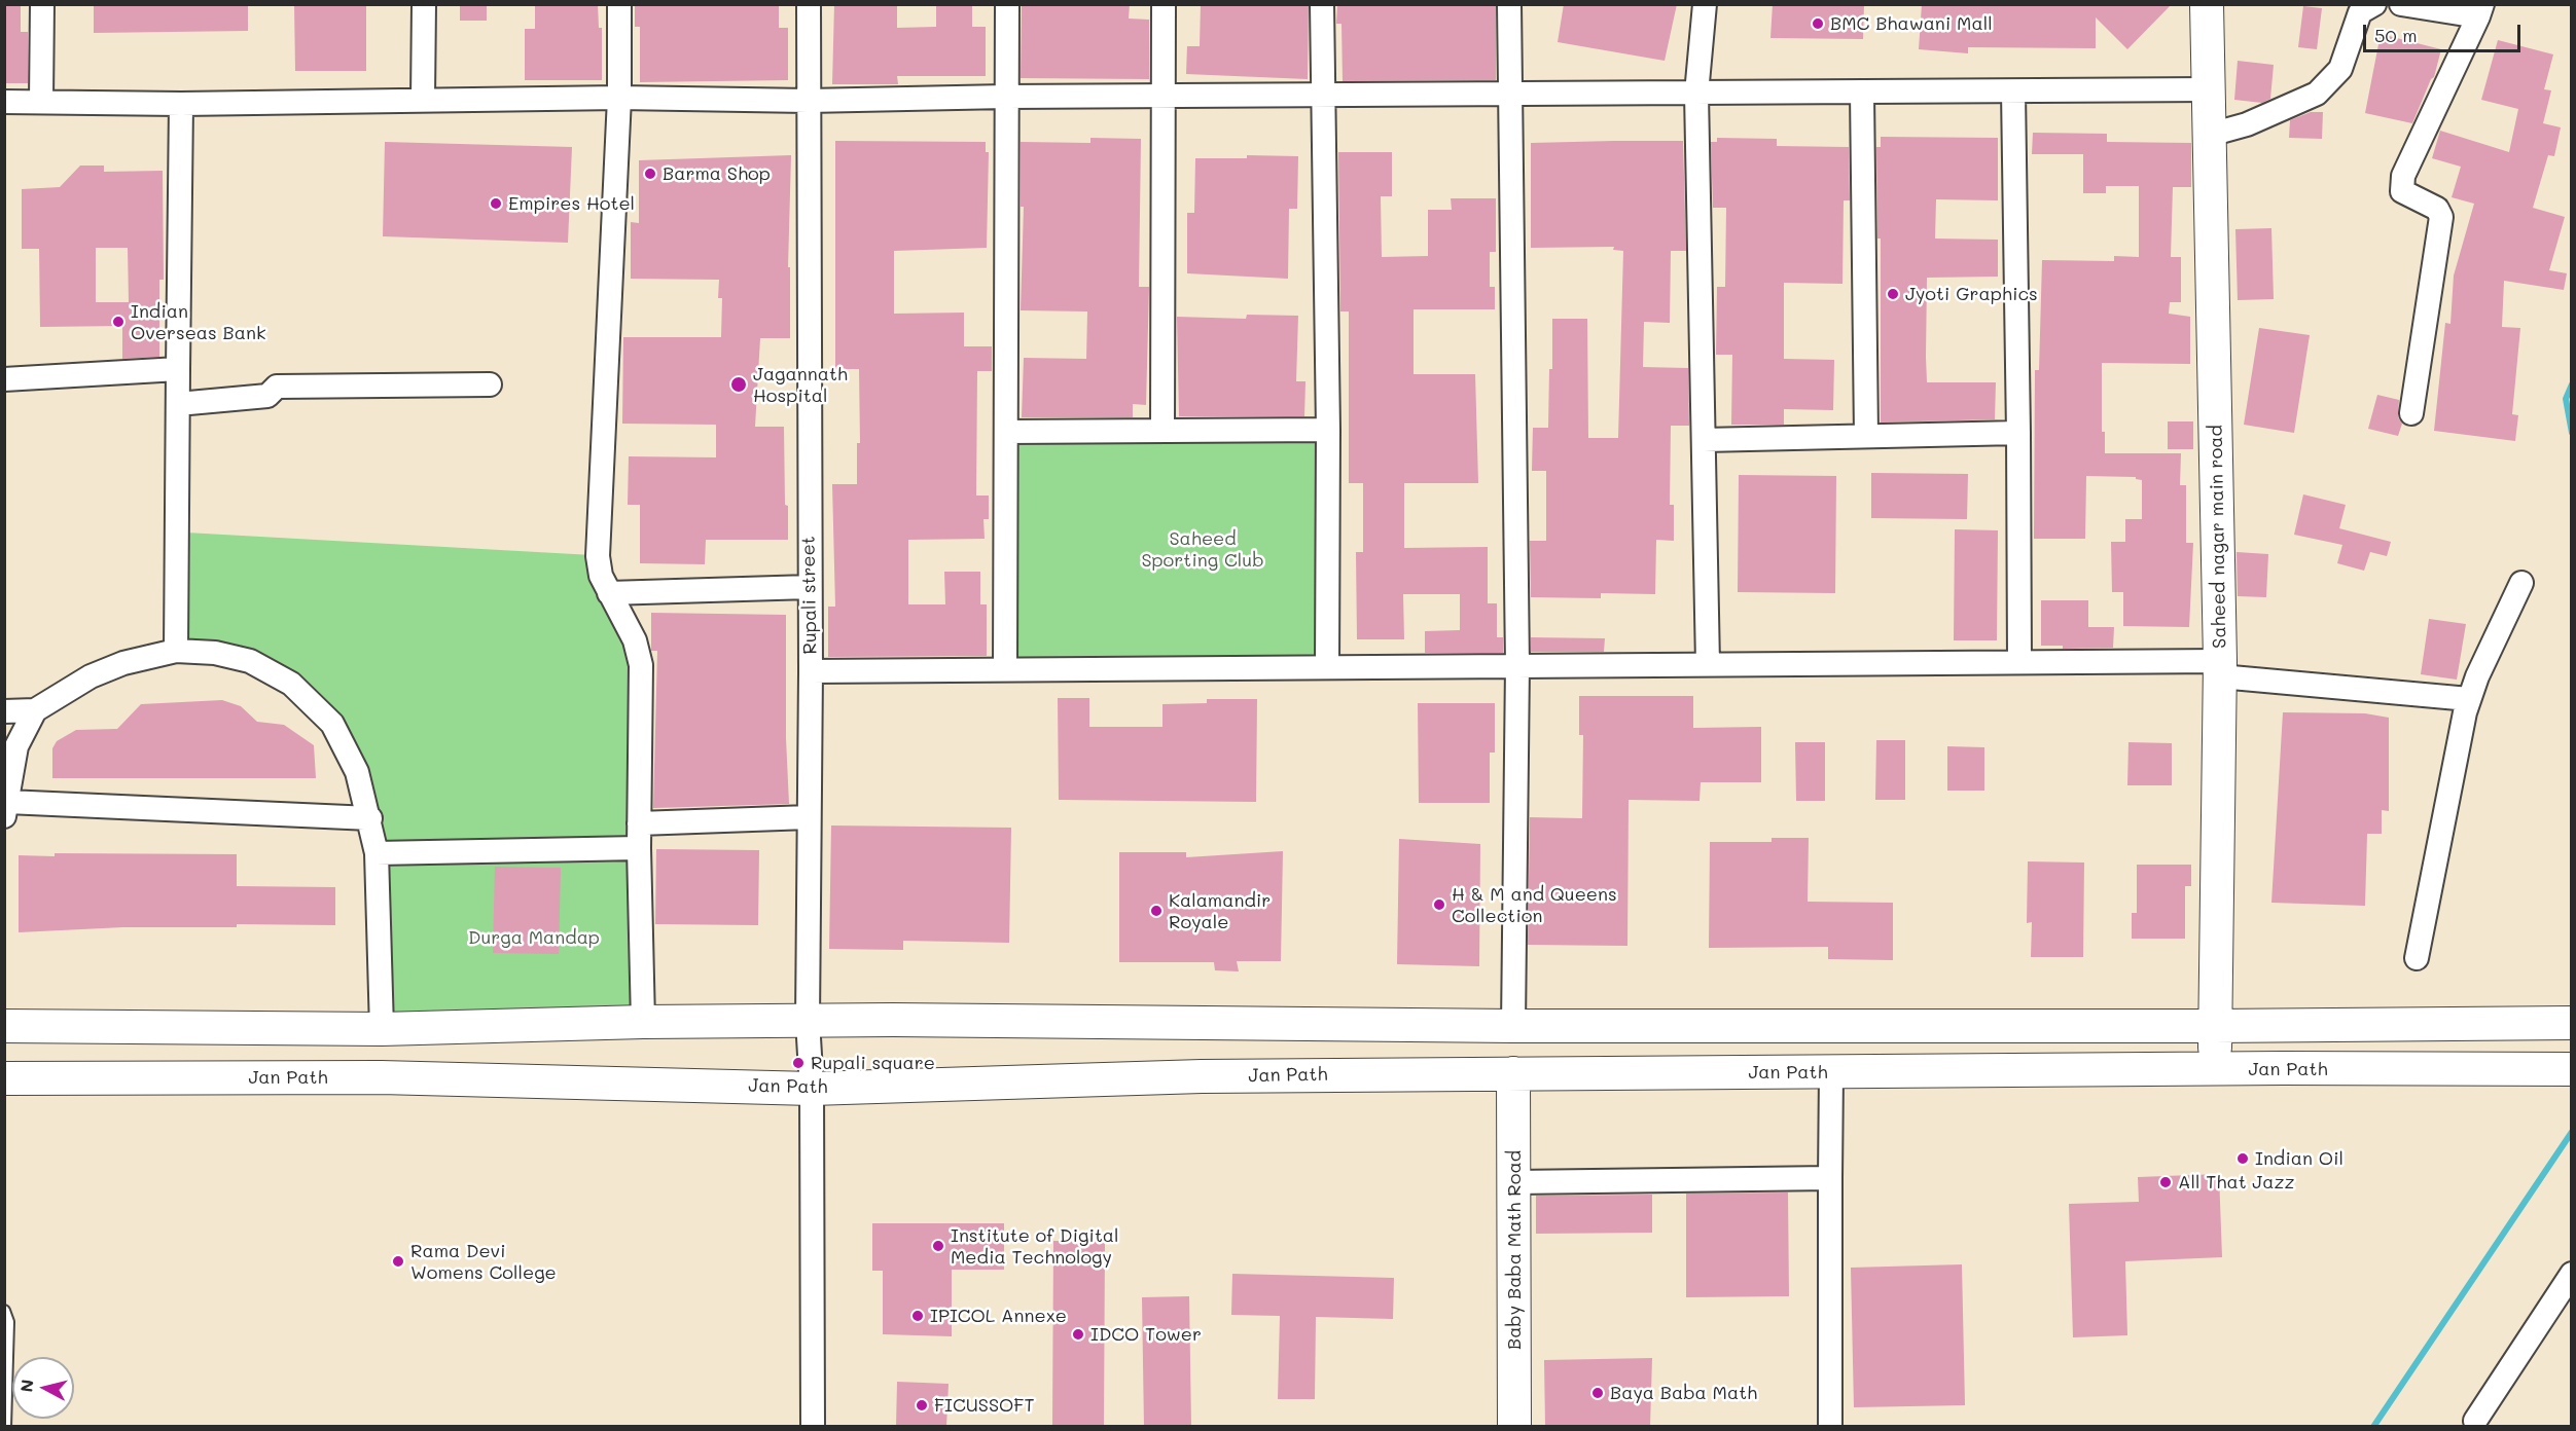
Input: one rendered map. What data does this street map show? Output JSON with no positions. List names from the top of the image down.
{
  "streets": {
    "main road": ["Saheed nagar main road", "Jan Path", "Baby Baba Math Road"],
    "street": ["Rupali street"]
  },
  "crossings": [
    ["Saheed nagar main road", "Jan Path"],
    ["Rupali street", "Jan Path"],
    ["Jan Path", "Baby Baba Math Road"]
  ],
  "parks": ["Saheed Sporting Club", "Durga Mandap"],
  "places": [
    "BMC Bhawani Mall",
    "Barma Shop",
    "Empires Hotel",
    "Jyoti Graphics",
    "Indian Overseas Bank",
    "Jagannath Hospital",
    "H & M and Queens Collection",
    "Kalamandir Royale",
    "Rupali square",
    "Indian Oil",
    "All That Jazz",
    "Institute of Digital Media Technology",
    "Rama Devi Womens College",
    "IPICOL Annexe",
    "IDCO Tower",
    "Baya Baba Math",
    "FICUSSOFT"
  ],
  "scale_bar": "50 m",
  "north": "left"
}
